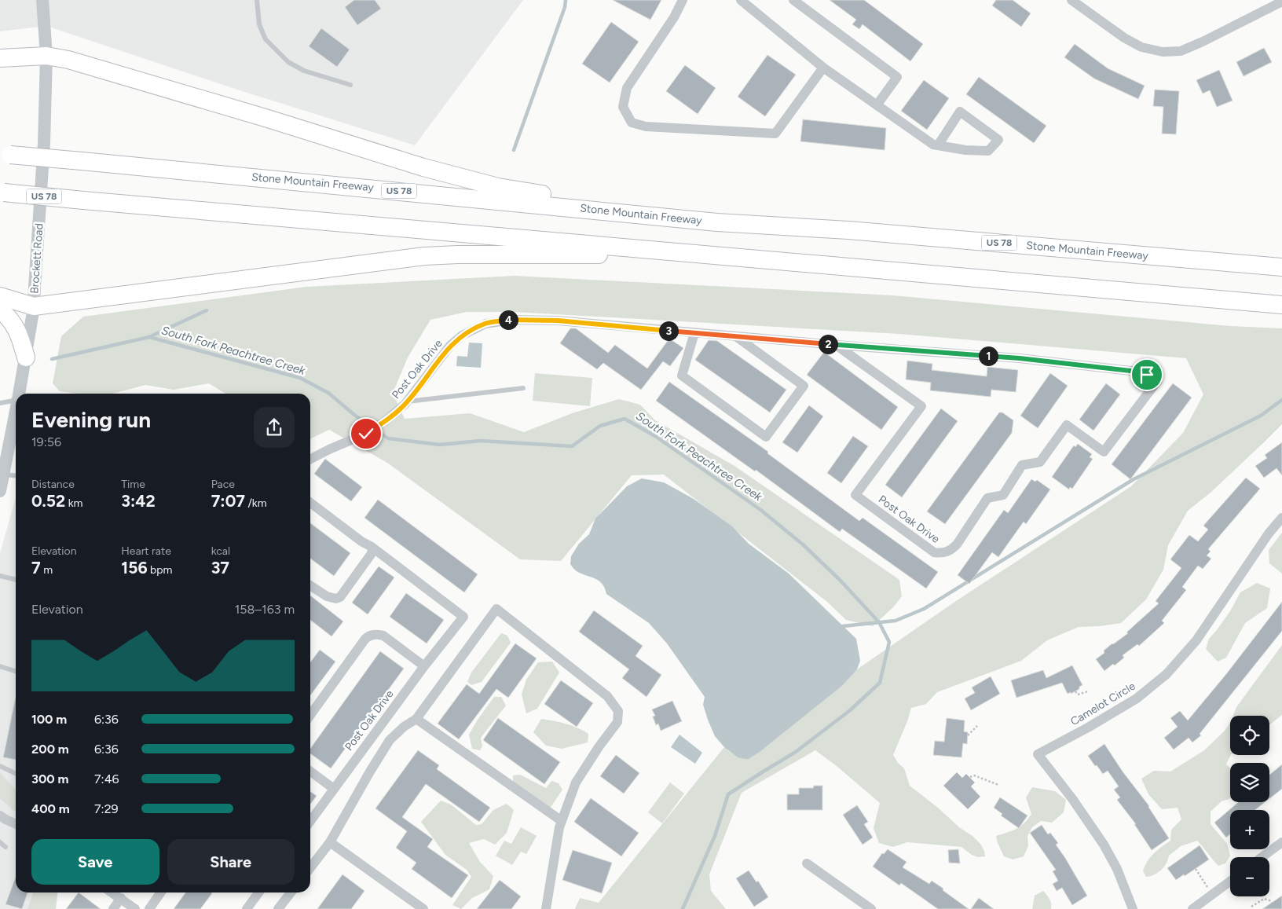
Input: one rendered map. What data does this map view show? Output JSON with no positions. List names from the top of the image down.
{
  "streets": {
    "highway": ["Stone Mountain Freeway", "US 78"],
    "street": ["Brockett Road", "Post Oak Drive", "Camelot Circle"]
  },
  "water": ["South Fork Peachtree Creek"],
  "page": {
    "pins": [
      "4",
      "3",
      "2",
      "1"
    ],
    "heading": ["Evening run", "19:56"],
    "stats": [
      ["Distance", "0.52 km"],
      ["Time", "3:42"],
      ["Pace", "7:07 /km"],
      ["Elevation", "7 m"],
      ["Heart rate", "156 bpm"],
      ["kcal", "37"]
    ],
    "chart": ["Elevation", "158–163 m"],
    "list": [
      {
        "name": "100 m",
        "note": "6:36"
      },
      {
        "name": "200 m",
        "note": "6:36"
      },
      {
        "name": "300 m",
        "note": "7:46"
      },
      {
        "name": "400 m",
        "note": "7:29"
      }
    ],
    "map_buttons": ["+", "−"],
    "buttons": ["Save", "Share"]
  }
}
